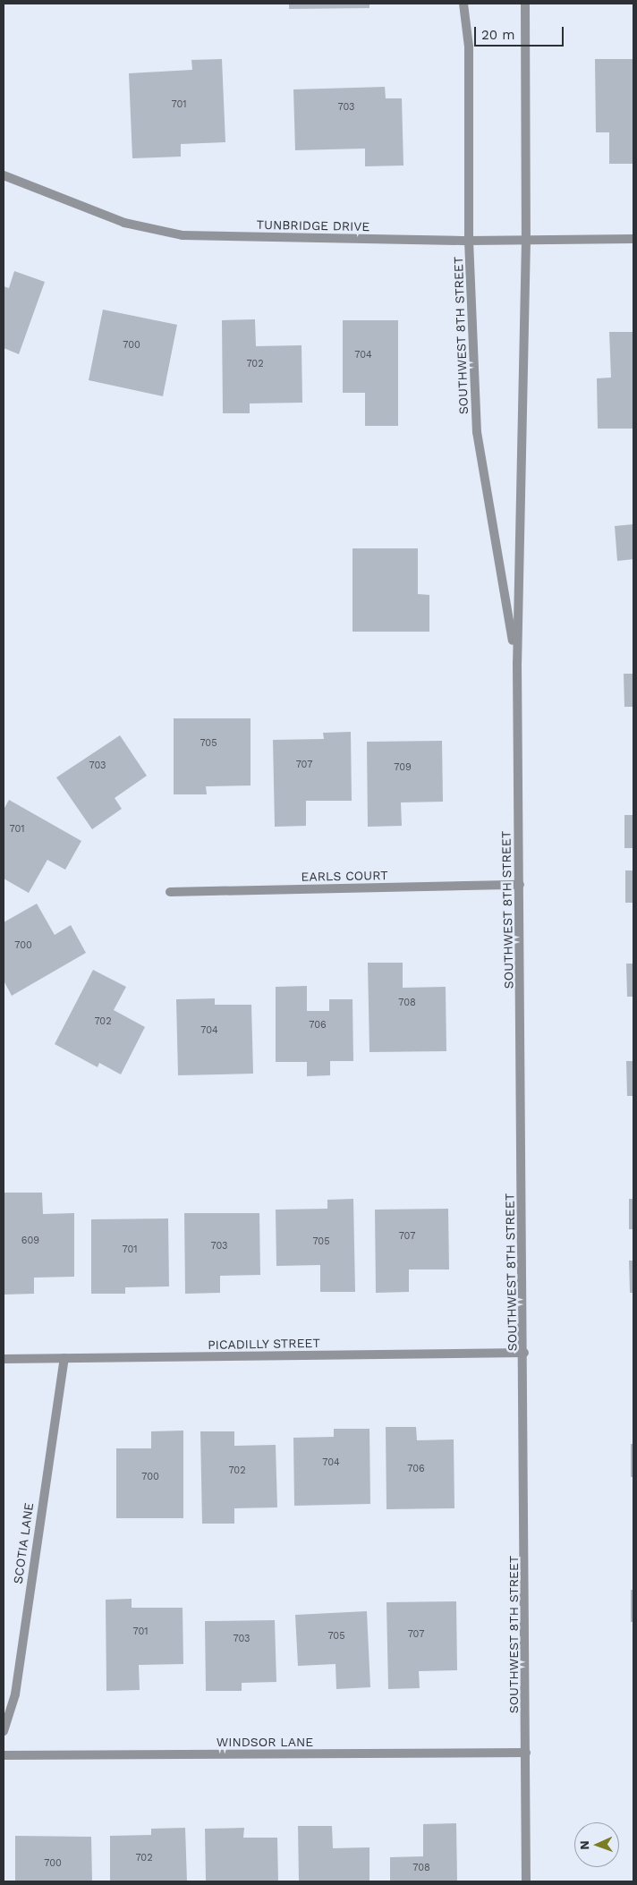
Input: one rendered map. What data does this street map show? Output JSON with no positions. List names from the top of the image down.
{
  "streets": {
    "street": [
      "TUNBRIDGE DRIVE",
      "SOUTHWEST 8TH STREET",
      "EARLS COURT",
      "PICADILLY STREET",
      "SCOTIA LANE",
      "WINDSOR LANE"
    ]
  },
  "crossings": [
    ["TUNBRIDGE DRIVE", "SOUTHWEST 8TH STREET"],
    ["SOUTHWEST 8TH STREET", "EARLS COURT"],
    ["SOUTHWEST 8TH STREET", "PICADILLY STREET"],
    ["SOUTHWEST 8TH STREET", "WINDSOR LANE"],
    ["PICADILLY STREET", "SCOTIA LANE"]
  ],
  "house_numbers": [
    "701",
    "703",
    "700",
    "704",
    "702",
    "705",
    "707",
    "703",
    "709",
    "701",
    "700",
    "708",
    "702",
    "706",
    "704",
    "707",
    "609",
    "705",
    "703",
    "701",
    "704",
    "706",
    "702",
    "700",
    "701",
    "707",
    "705",
    "703",
    "702",
    "700",
    "708"
  ],
  "scale_bar": "20 m",
  "north": "left"
}
